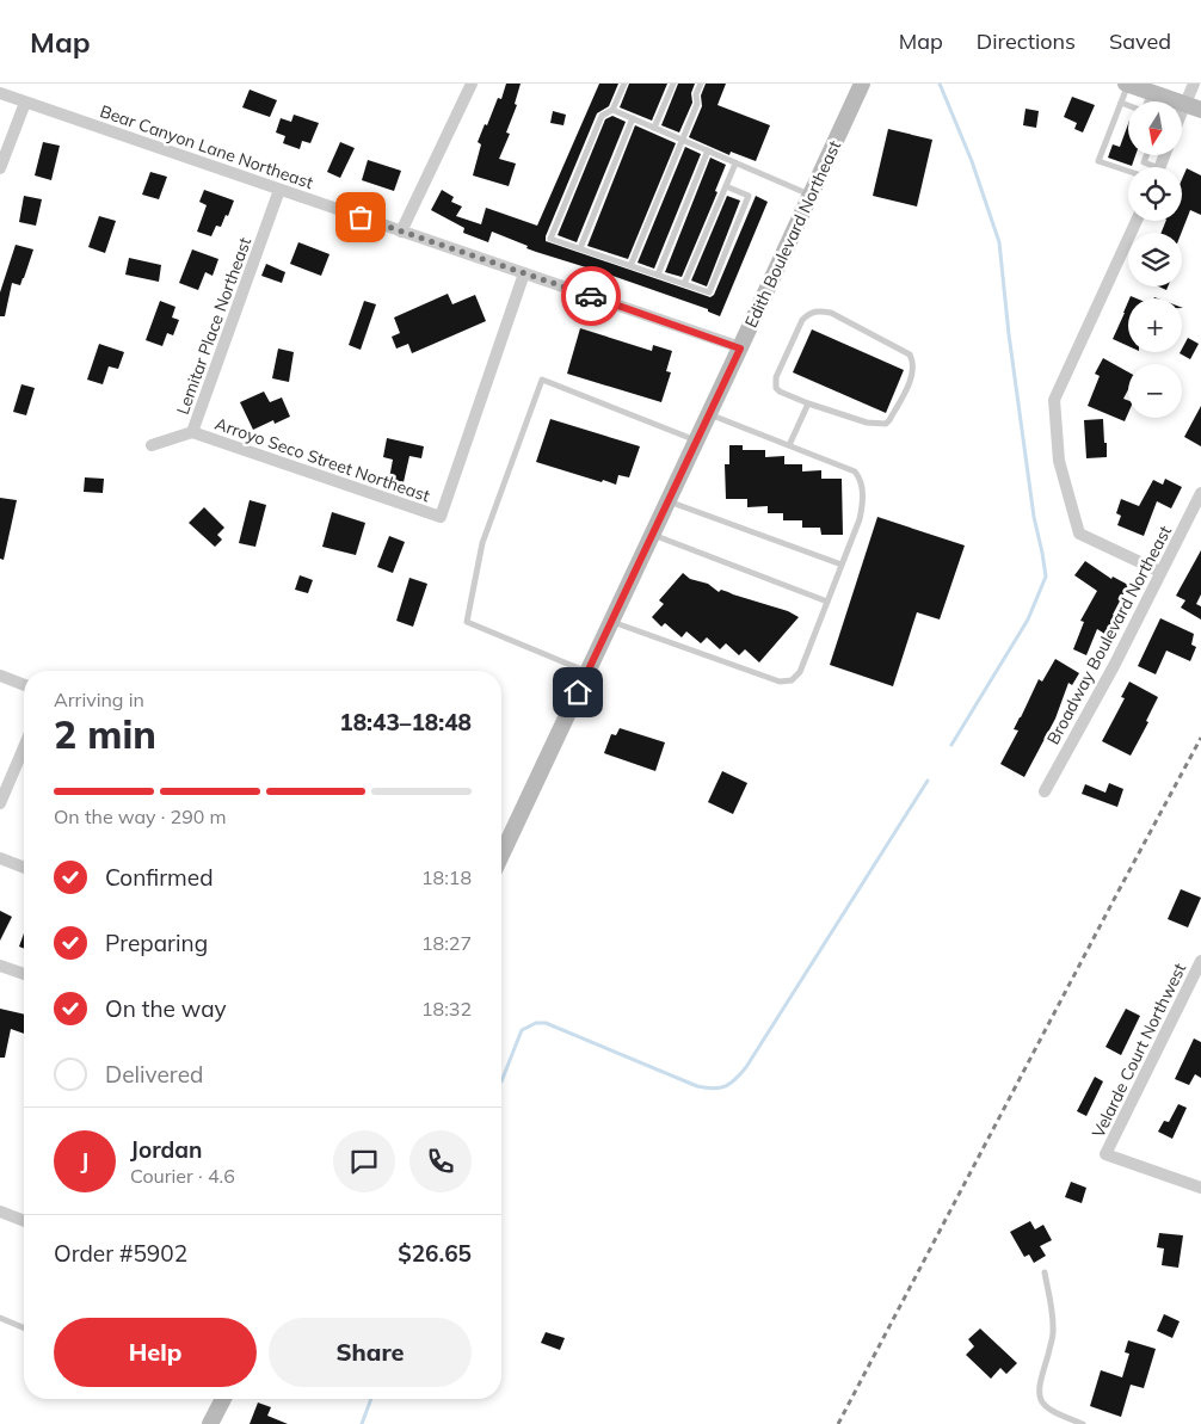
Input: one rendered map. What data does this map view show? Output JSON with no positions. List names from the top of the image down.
{
  "streets": {
    "street": [
      "Bear Canyon Lane Northeast",
      "Edith Boulevard Northeast",
      "Lemitar Place Northeast",
      "Arroyo Seco Street Northeast",
      "Broadway Boulevard Northeast",
      "Velarde Court Northwest"
    ]
  },
  "crossings": [
    ["Bear Canyon Lane Northeast", "Edith Boulevard Northeast"],
    ["Bear Canyon Lane Northeast", "Lemitar Place Northeast"],
    ["Bear Canyon Lane Northeast", "Arroyo Seco Street Northeast"],
    ["Lemitar Place Northeast", "Arroyo Seco Street Northeast"]
  ],
  "north": "bottom",
  "page": {
    "header": "Map",
    "nav": ["Map", "Directions", "Saved"],
    "map_buttons": ["+", "−"],
    "heading": ["2 min", "Arriving in", "18:43–18:48"],
    "panel": [
      "Jordan",
      "Courier · 4.6",
      "Order #5902",
      "$26.65"
    ],
    "bar": "On the way · 290 m",
    "list": [
      ["Confirmed", "18:18"],
      ["Preparing", "18:27"],
      ["On the way", "18:32"],
      "Delivered"
    ],
    "round": "J",
    "buttons": ["Help", "Share"]
  }
}
